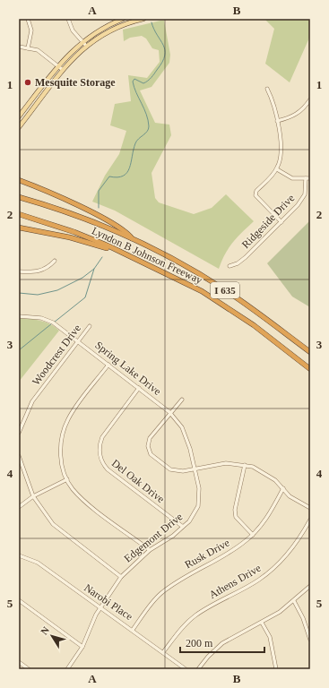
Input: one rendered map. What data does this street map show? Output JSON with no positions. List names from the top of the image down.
{
  "streets": {
    "highway": ["Lyndon B Johnson Freeway", "I 635"],
    "street": [
      "Ridgeside Drive",
      "Woodcrest Drive",
      "Spring Lake Drive",
      "Del Oak Drive",
      "Edgemont Drive",
      "Rusk Drive",
      "Athens Drive",
      "Narobi Place"
    ]
  },
  "crossings": [
    ["Woodcrest Drive", "Spring Lake Drive"],
    ["Spring Lake Drive", "Del Oak Drive"],
    ["Spring Lake Drive", "Edgemont Drive"],
    ["Del Oak Drive", "Edgemont Drive"],
    ["Edgemont Drive", "Narobi Place"],
    ["Rusk Drive", "Narobi Place"],
    ["Athens Drive", "Narobi Place"]
  ],
  "places": ["Mesquite Storage"],
  "scale_bar": "200 m",
  "north": "top left",
  "grid": {
    "columns": ["A", "B"],
    "rows": [
      "1",
      "2",
      "3",
      "4",
      "5"
    ]
  }
}
